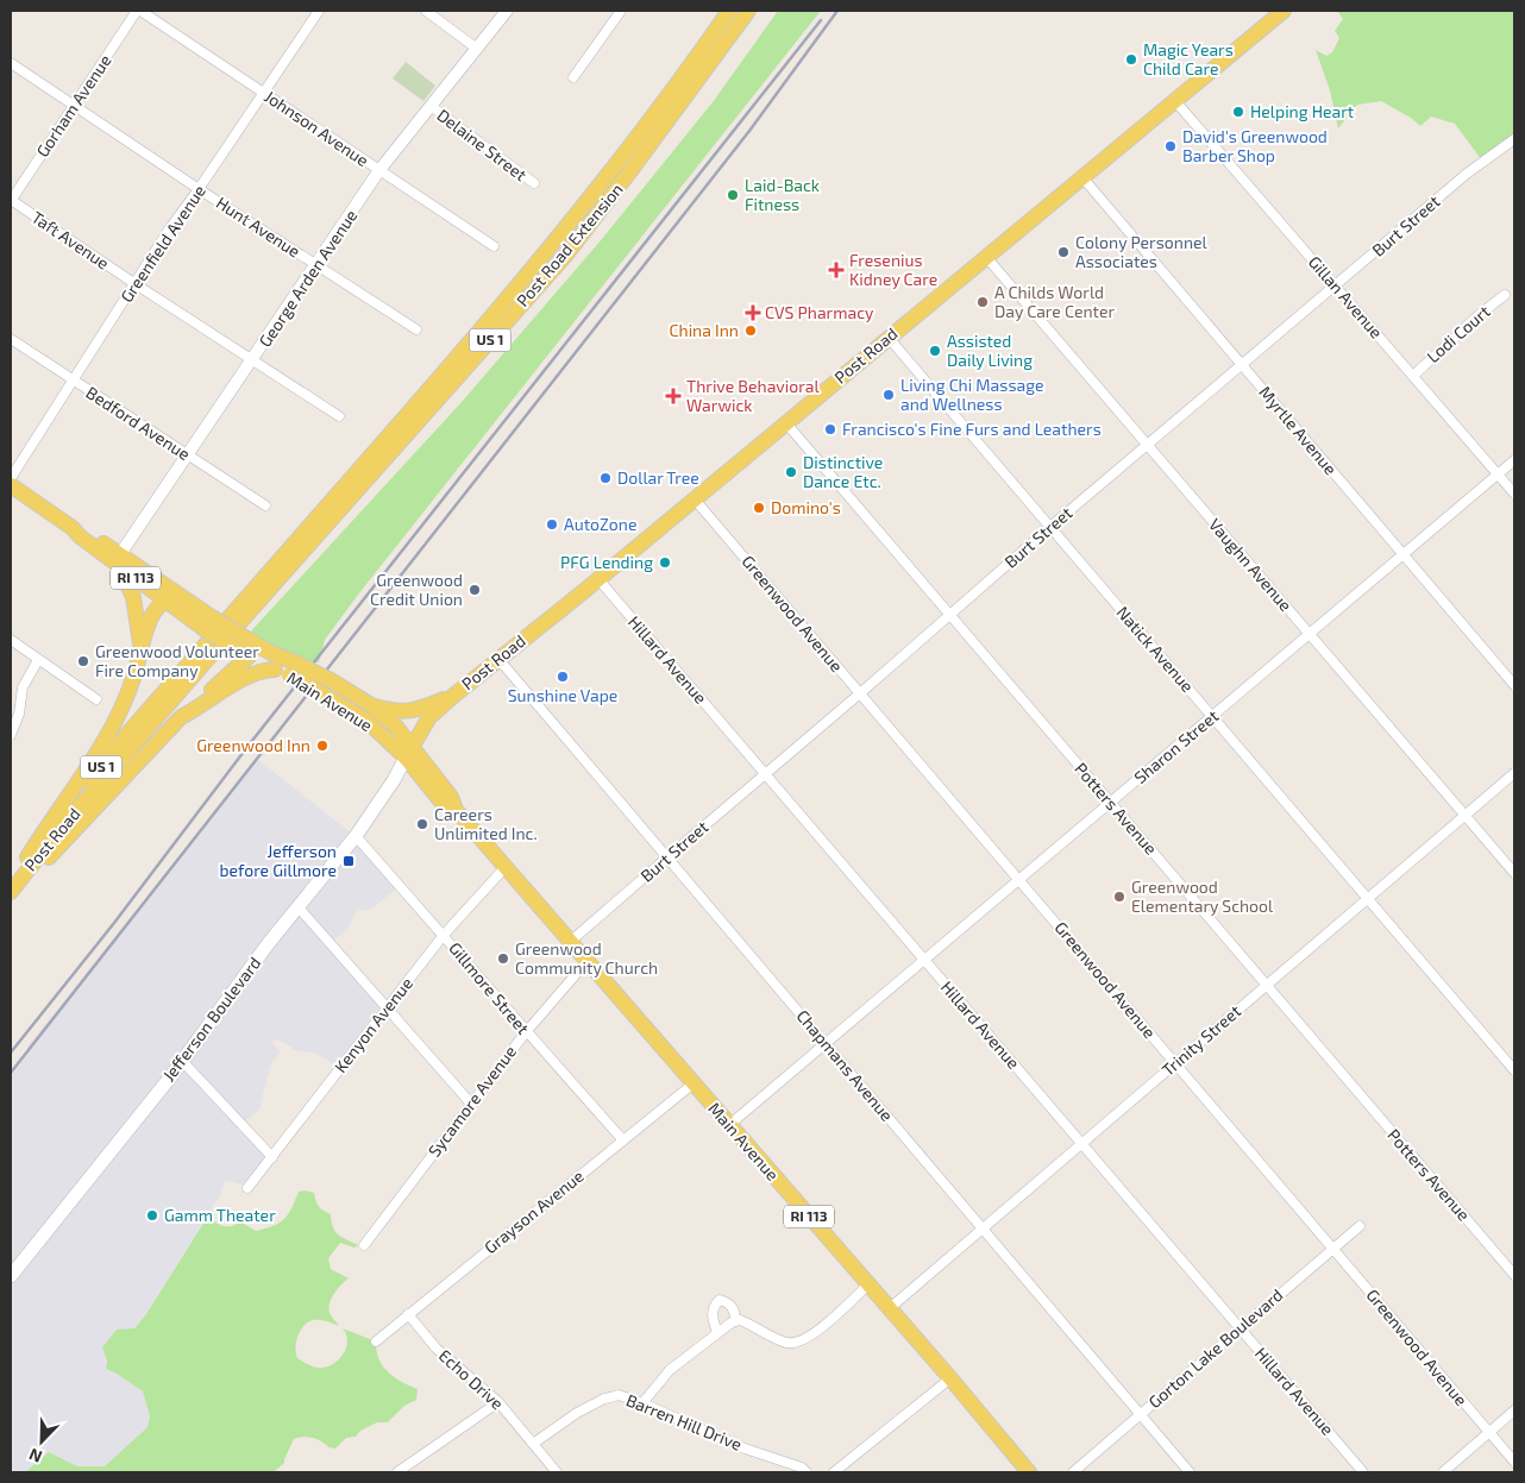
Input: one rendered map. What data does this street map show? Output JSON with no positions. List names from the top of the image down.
{
  "streets": {
    "main road": [
      "Post Road Extension",
      "US 1",
      "Post Road",
      "RI 113",
      "Main Avenue",
      "Jefferson Boulevard"
    ],
    "street": [
      "Gorham Avenue",
      "Johnson Avenue",
      "Delaine Street",
      "Burt Street",
      "Hunt Avenue",
      "Taft Avenue",
      "Greenfield Avenue",
      "George Arden Avenue",
      "Gillan Avenue",
      "Lodi Court",
      "Bedford Avenue",
      "Myrtle Avenue",
      "Vaughn Avenue",
      "Greenwood Avenue",
      "Natick Avenue",
      "Hillard Avenue",
      "Sharon Street",
      "Potters Avenue",
      "Gillmore Street",
      "Kenyon Avenue",
      "Trinity Street",
      "Chapmans Avenue",
      "Sycamore Avenue",
      "Grayson Avenue",
      "Gorton Lake Boulevard",
      "Echo Drive",
      "Barren Hill Drive"
    ]
  },
  "crossings": [
    ["Gorham Avenue", "Johnson Avenue"],
    ["Gorham Avenue", "Hunt Avenue"],
    ["Gorham Avenue", "Taft Avenue"],
    ["Johnson Avenue", "Greenfield Avenue"],
    ["Johnson Avenue", "George Arden Avenue"],
    ["Delaine Street", "George Arden Avenue"],
    ["Burt Street", "Gillan Avenue"],
    ["Burt Street", "Myrtle Avenue"],
    ["Burt Street", "Vaughn Avenue"],
    ["Burt Street", "Greenwood Avenue"],
    ["Burt Street", "Natick Avenue"],
    ["Burt Street", "Hillard Avenue"],
    ["Burt Street", "Main Avenue"],
    ["Burt Street", "Potters Avenue"],
    ["Burt Street", "Chapmans Avenue"],
    ["Hunt Avenue", "Greenfield Avenue"],
    ["Hunt Avenue", "George Arden Avenue"],
    ["Taft Avenue", "Greenfield Avenue"],
    ["Taft Avenue", "George Arden Avenue"],
    ["Greenfield Avenue", "Bedford Avenue"],
    ["Post Road Extension", "Post Road"],
    ["George Arden Avenue", "Bedford Avenue"],
    ["George Arden Avenue", "Main Avenue"],
    ["Gillan Avenue", "Lodi Court"],
    ["Gillan Avenue", "Post Road"],
    ["Gillan Avenue", "Sharon Street"],
    ["Post Road", "Myrtle Avenue"],
    ["Post Road", "Vaughn Avenue"],
    ["Post Road", "Greenwood Avenue"],
    ["Post Road", "Natick Avenue"],
    ["Post Road", "Hillard Avenue"],
    ["Post Road", "Main Avenue"],
    ["Post Road", "Potters Avenue"],
    ["Post Road", "Jefferson Boulevard"],
    ["Post Road", "Chapmans Avenue"],
    ["Myrtle Avenue", "Sharon Street"],
    ["Vaughn Avenue", "Sharon Street"],
    ["Vaughn Avenue", "Trinity Street"],
    ["Greenwood Avenue", "Sharon Street"],
    ["Greenwood Avenue", "Trinity Street"],
    ["Greenwood Avenue", "Gorton Lake Boulevard"],
    ["Natick Avenue", "Sharon Street"],
    ["Natick Avenue", "Trinity Street"],
    ["Hillard Avenue", "Sharon Street"],
    ["Hillard Avenue", "Trinity Street"],
    ["Hillard Avenue", "Gorton Lake Boulevard"],
    ["Main Avenue", "Sharon Street"],
    ["Main Avenue", "Jefferson Boulevard"],
    ["Main Avenue", "Kenyon Avenue"],
    ["Main Avenue", "Trinity Street"],
    ["Main Avenue", "Sycamore Avenue"],
    ["Main Avenue", "Grayson Avenue"],
    ["Sharon Street", "Potters Avenue"],
    ["Sharon Street", "Chapmans Avenue"],
    ["Potters Avenue", "Trinity Street"],
    ["Gillmore Street", "Jefferson Boulevard"],
    ["Gillmore Street", "Kenyon Avenue"],
    ["Gillmore Street", "Sycamore Avenue"],
    ["Gillmore Street", "Grayson Avenue"],
    ["Trinity Street", "Chapmans Avenue"],
    ["Chapmans Avenue", "Gorton Lake Boulevard"],
    ["Grayson Avenue", "Echo Drive"],
    ["Echo Drive", "Barren Hill Drive"]
  ],
  "places": {
    "other": [
      "Magic Years Child Care",
      "Helping Heart",
      "David's Greenwood Barber Shop",
      "Laid-Back Fitness",
      "Colony Personnel Associates",
      "A Childs World Day Care Center",
      "China Inn",
      "Assisted Daily Living",
      "Living Chi Massage and Wellness",
      "Francisco's Fine Furs and Leathers",
      "Distinctive Dance Etc.",
      "Dollar Tree",
      "Domino's",
      "AutoZone",
      "PFG Lending",
      "Greenwood Credit Union",
      "Greenwood Volunteer Fire Company",
      "Sunshine Vape",
      "Greenwood Inn",
      "Careers Unlimited Inc.",
      "Greenwood Elementary School",
      "Greenwood Community Church",
      "Gamm Theater"
    ],
    "health": ["Fresenius Kidney Care", "CVS Pharmacy", "Thrive Behavioral Warwick"],
    "transit": ["Jefferson before Gillmore"]
  },
  "north": "bottom left"
}
